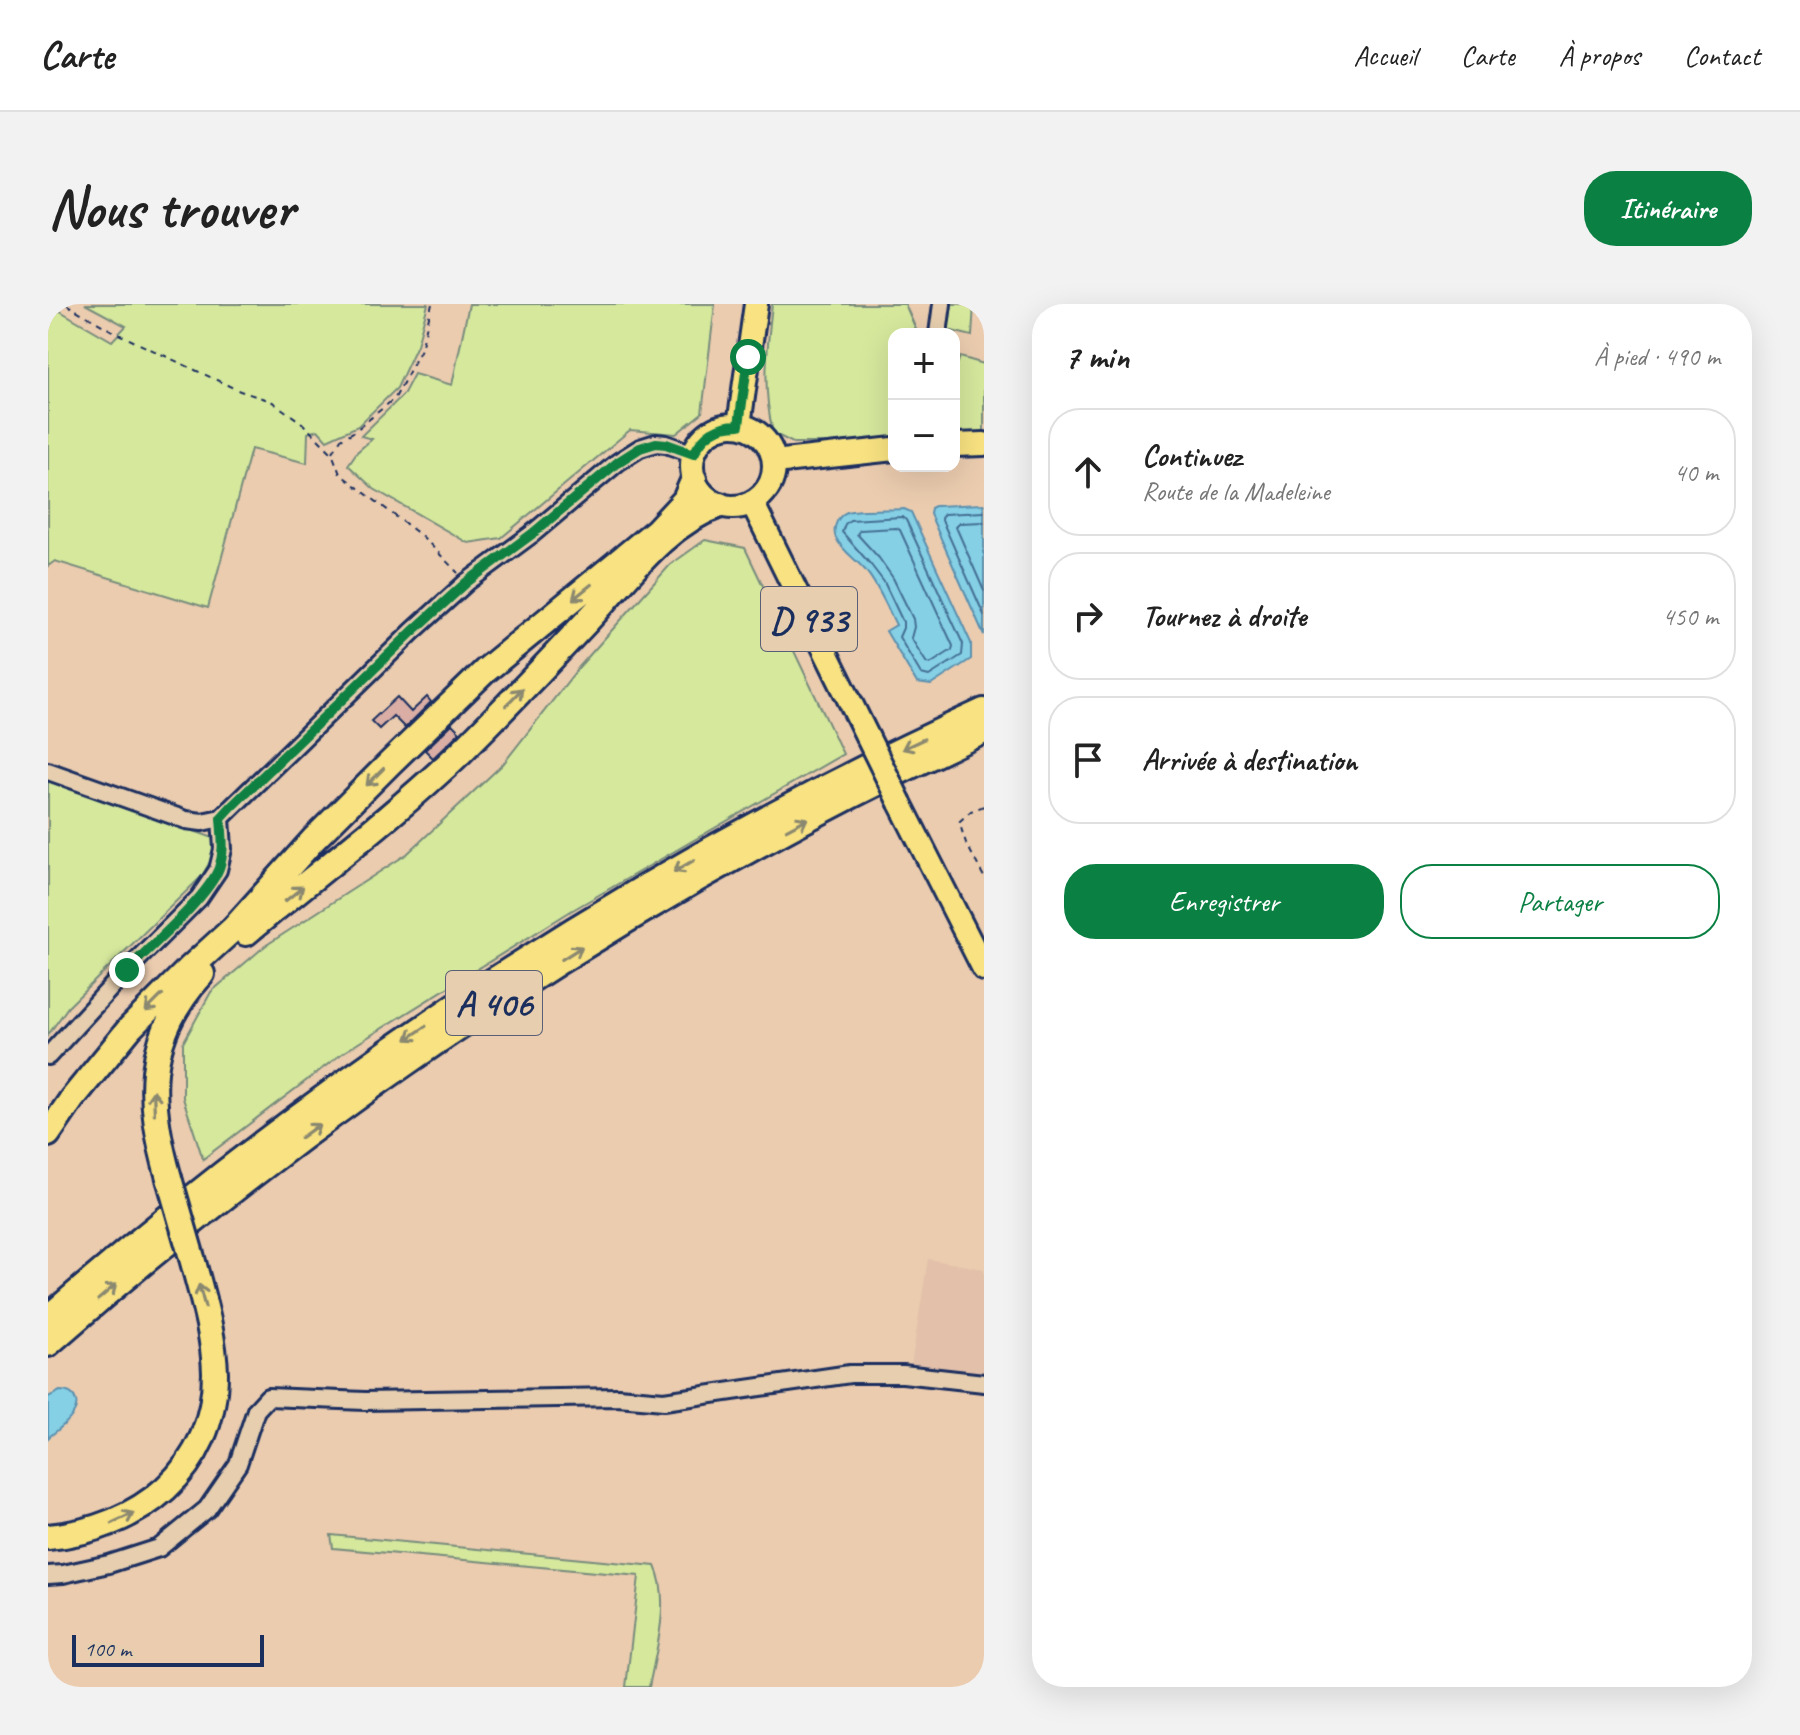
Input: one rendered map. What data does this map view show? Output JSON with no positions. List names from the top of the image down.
{
  "streets": {
    "highway": ["A 406"],
    "main road": ["D 933"]
  },
  "scale_bar": "100 m",
  "page": {
    "header": "Carte",
    "nav": [
      "Accueil",
      "Carte",
      "À propos",
      "Contact"
    ],
    "buttons": [
      "Itinéraire",
      ["Enregistrer", "Partager"]
    ],
    "title": "Nous trouver",
    "heading": ["7 min", "À pied · 490 m"],
    "map_buttons": ["+", "−"],
    "list": [
      ["Continuez", "Route de la Madeleine", "40 m"],
      ["Tournez à droite", "450 m"],
      "Arrivée à destination"
    ],
    "scale": "100 m"
  }
}
